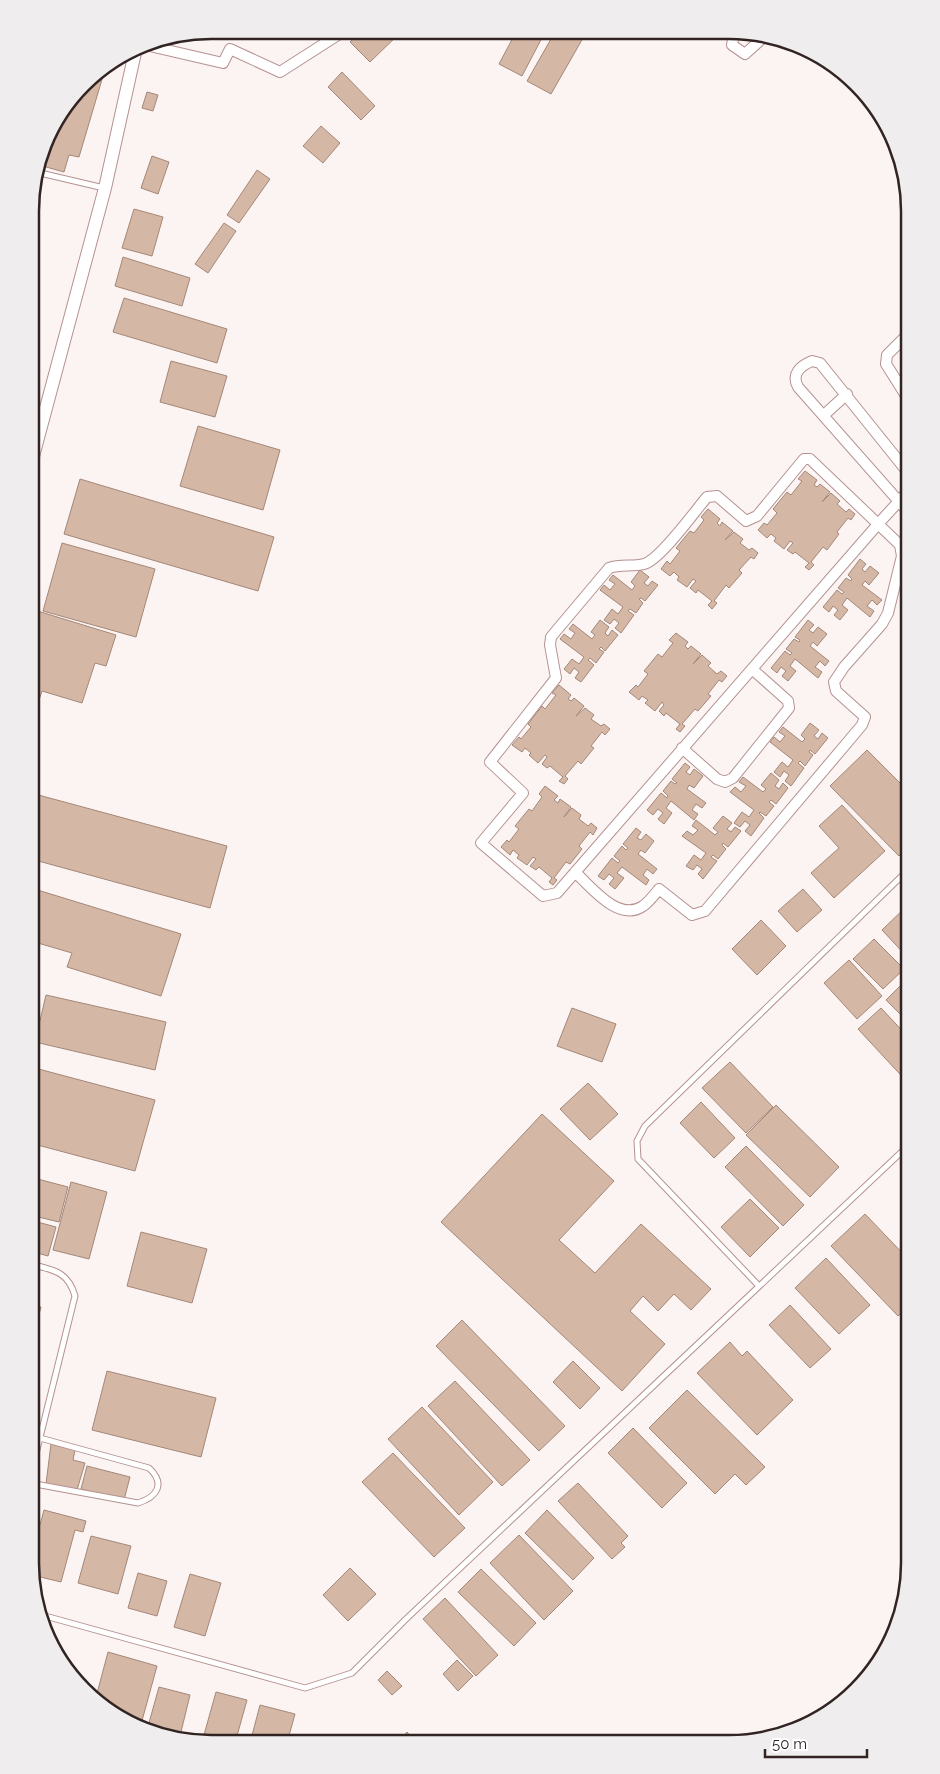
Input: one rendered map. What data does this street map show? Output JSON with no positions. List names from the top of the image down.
{
  "scale_bar": "50 m"
}
